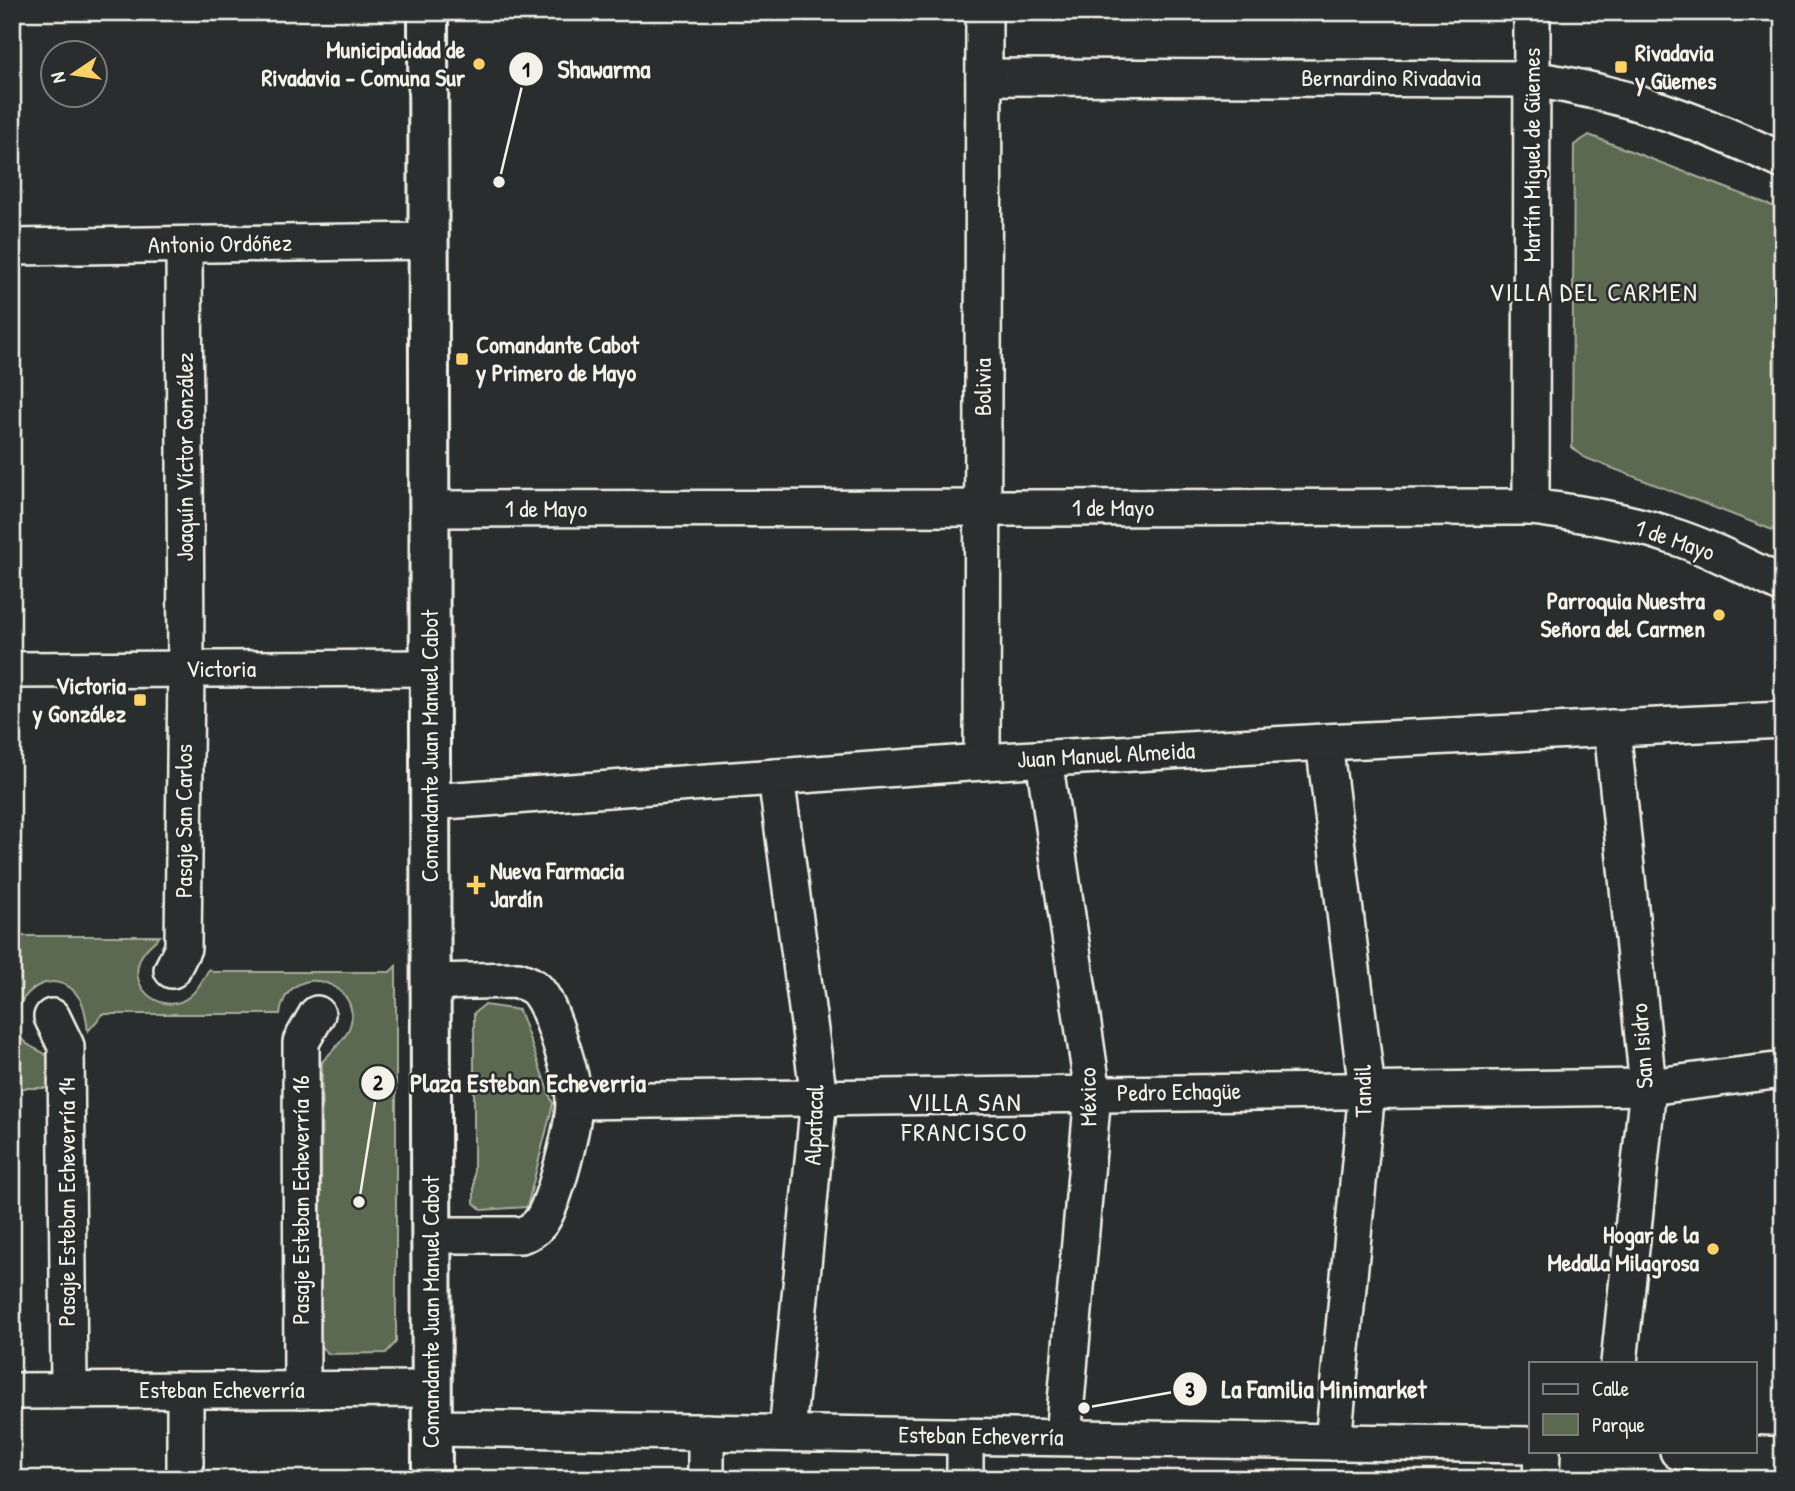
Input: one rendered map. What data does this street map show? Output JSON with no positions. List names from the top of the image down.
{
  "streets": {
    "main road": ["Comandante Juan Manuel Cabot"],
    "street": [
      "Bernardino Rivadavia",
      "Martín Miguel de Güemes",
      "Antonio Ordóñez",
      "Bolivia",
      "Joaquín Víctor González",
      "1 de Mayo",
      "Victoria",
      "Juan Manuel Almeida",
      "Pasaje San Carlos",
      "San Isidro",
      "Tandil",
      "Pedro Echagüe",
      "México",
      "Alpatacal",
      "Pasaje Esteban Echeverría 16",
      "Pasaje Esteban Echeverría 14",
      "Esteban Echeverría"
    ]
  },
  "crossings": [
    ["Bernardino Rivadavia", "Martín Miguel de Güemes"],
    ["Bernardino Rivadavia", "Bolivia"],
    ["Martín Miguel de Güemes", "1 de Mayo"],
    ["Antonio Ordóñez", "Joaquín Víctor González"],
    ["Antonio Ordóñez", "Comandante Juan Manuel Cabot"],
    ["Bolivia", "1 de Mayo"],
    ["Bolivia", "Juan Manuel Almeida"],
    ["Joaquín Víctor González", "Victoria"],
    ["Joaquín Víctor González", "Pasaje San Carlos"],
    ["1 de Mayo", "Comandante Juan Manuel Cabot"],
    ["Victoria", "Comandante Juan Manuel Cabot"],
    ["Victoria", "Pasaje San Carlos"],
    ["Comandante Juan Manuel Cabot", "Juan Manuel Almeida"],
    ["Comandante Juan Manuel Cabot", "Esteban Echeverría"],
    ["Juan Manuel Almeida", "San Isidro"],
    ["Juan Manuel Almeida", "Tandil"],
    ["Juan Manuel Almeida", "México"],
    ["Juan Manuel Almeida", "Alpatacal"],
    ["San Isidro", "Pedro Echagüe"],
    ["Tandil", "Pedro Echagüe"],
    ["Tandil", "Esteban Echeverría"],
    ["Pedro Echagüe", "México"],
    ["Pedro Echagüe", "Alpatacal"],
    ["México", "Esteban Echeverría"],
    ["Alpatacal", "Esteban Echeverría"],
    ["Pasaje Esteban Echeverría 16", "Esteban Echeverría"],
    ["Pasaje Esteban Echeverría 14", "Esteban Echeverría"]
  ],
  "districts": ["VILLA DEL CARMEN", "VILLA SAN FRANCISCO"],
  "places": {
    "other": [
      "Municipalidad de Rivadavia - Comuna Sur",
      "Shawarma",
      "Parroquia Nuestra Señora del Carmen",
      "Plaza Esteban Echeverria",
      "Hogar de la Medalla Milagrosa",
      "La Familia Minimarket"
    ],
    "transit": ["Rivadavia y Güemes", "Comandante Cabot y Primero de Mayo", "Victoria y González"],
    "health": ["Nueva Farmacia Jardín"]
  },
  "legend": ["Calle", "Parque"],
  "north": "left"
}
